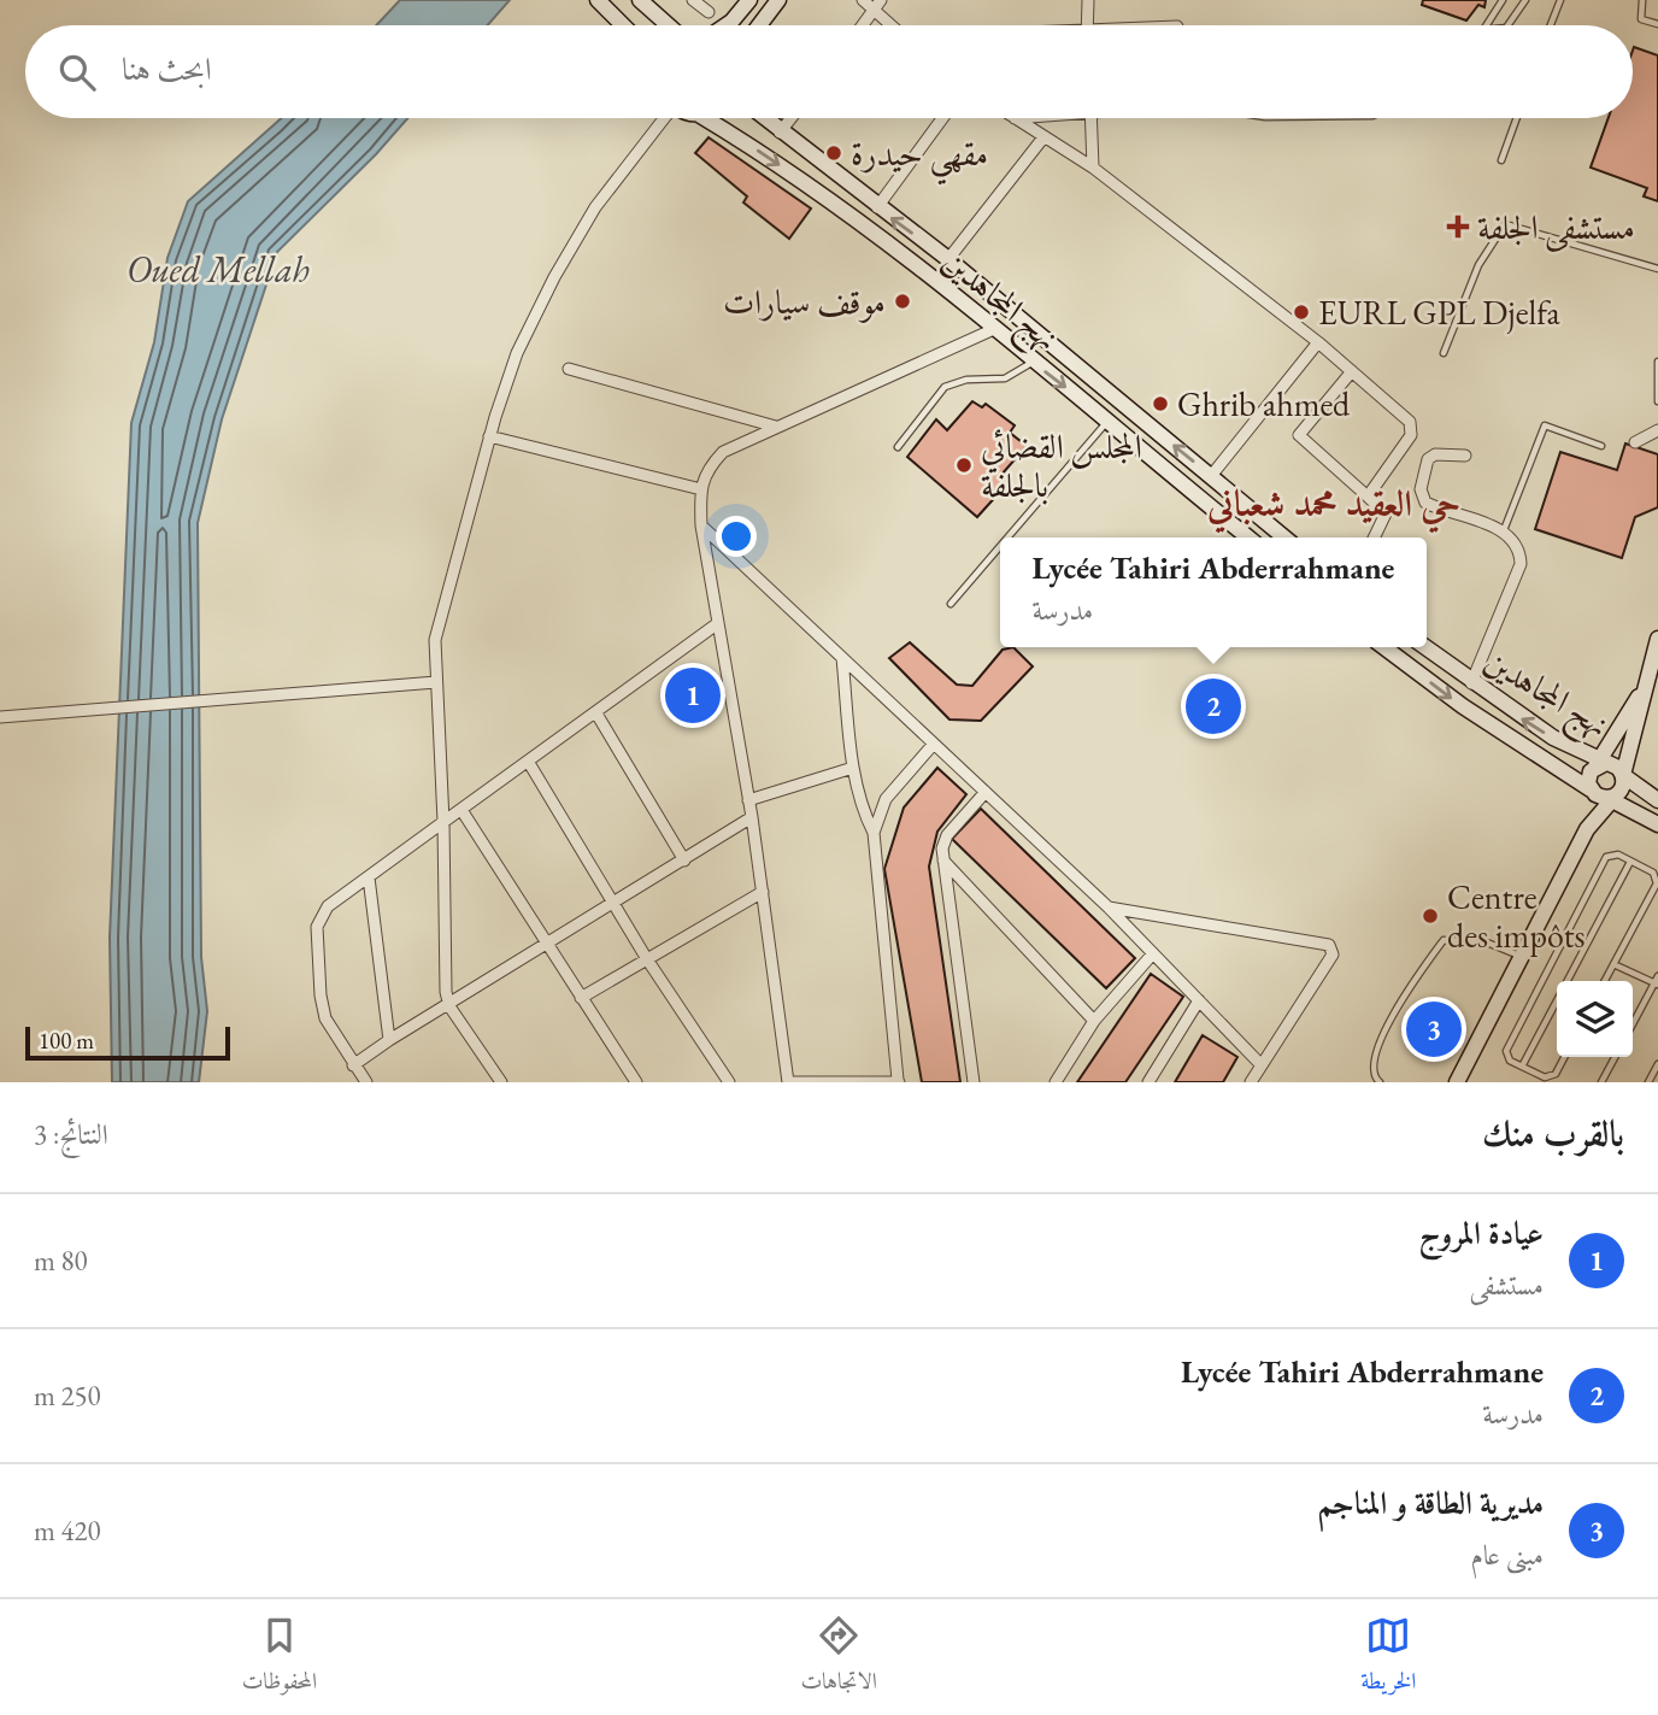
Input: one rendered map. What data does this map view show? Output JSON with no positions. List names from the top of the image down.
{
  "streets": {
    "main road": ["نهج المجاهدين"]
  },
  "districts": ["حي العقيد محمد شعباني"],
  "water": ["Oued Mellah"],
  "places": {
    "other": [
      "مقهي حيدرة",
      "موقف سيارات",
      "EURL GPL Djelfa",
      "Ghrib ahmed",
      "المجلس القضائي بالجلفة",
      "Centre des impôts"
    ],
    "health": ["مستشفى الجلفة"]
  },
  "scale_bar": "100 m",
  "page": {
    "search": "ابحث هنا",
    "popup": ["Lycée Tahiri Abderrahmane", "مدرسة"],
    "pins": ["1", "2", "3"],
    "scale": "100 m",
    "heading": ["بالقرب منك", "النتائج: 3"],
    "list": [
      {
        "mark": "1",
        "name": "عيادة المروج",
        "note": "مستشفى",
        "value": "80 m"
      },
      {
        "mark": "2",
        "name": "Lycée Tahiri Abderrahmane",
        "note": "مدرسة",
        "value": "250 m"
      },
      {
        "mark": "3",
        "name": "مديرية الطاقة و المناجم",
        "note": "مبنى عام",
        "value": "420 m"
      }
    ],
    "nav": ["الخريطة", "الاتجاهات", "المحفوظات"]
  }
}
